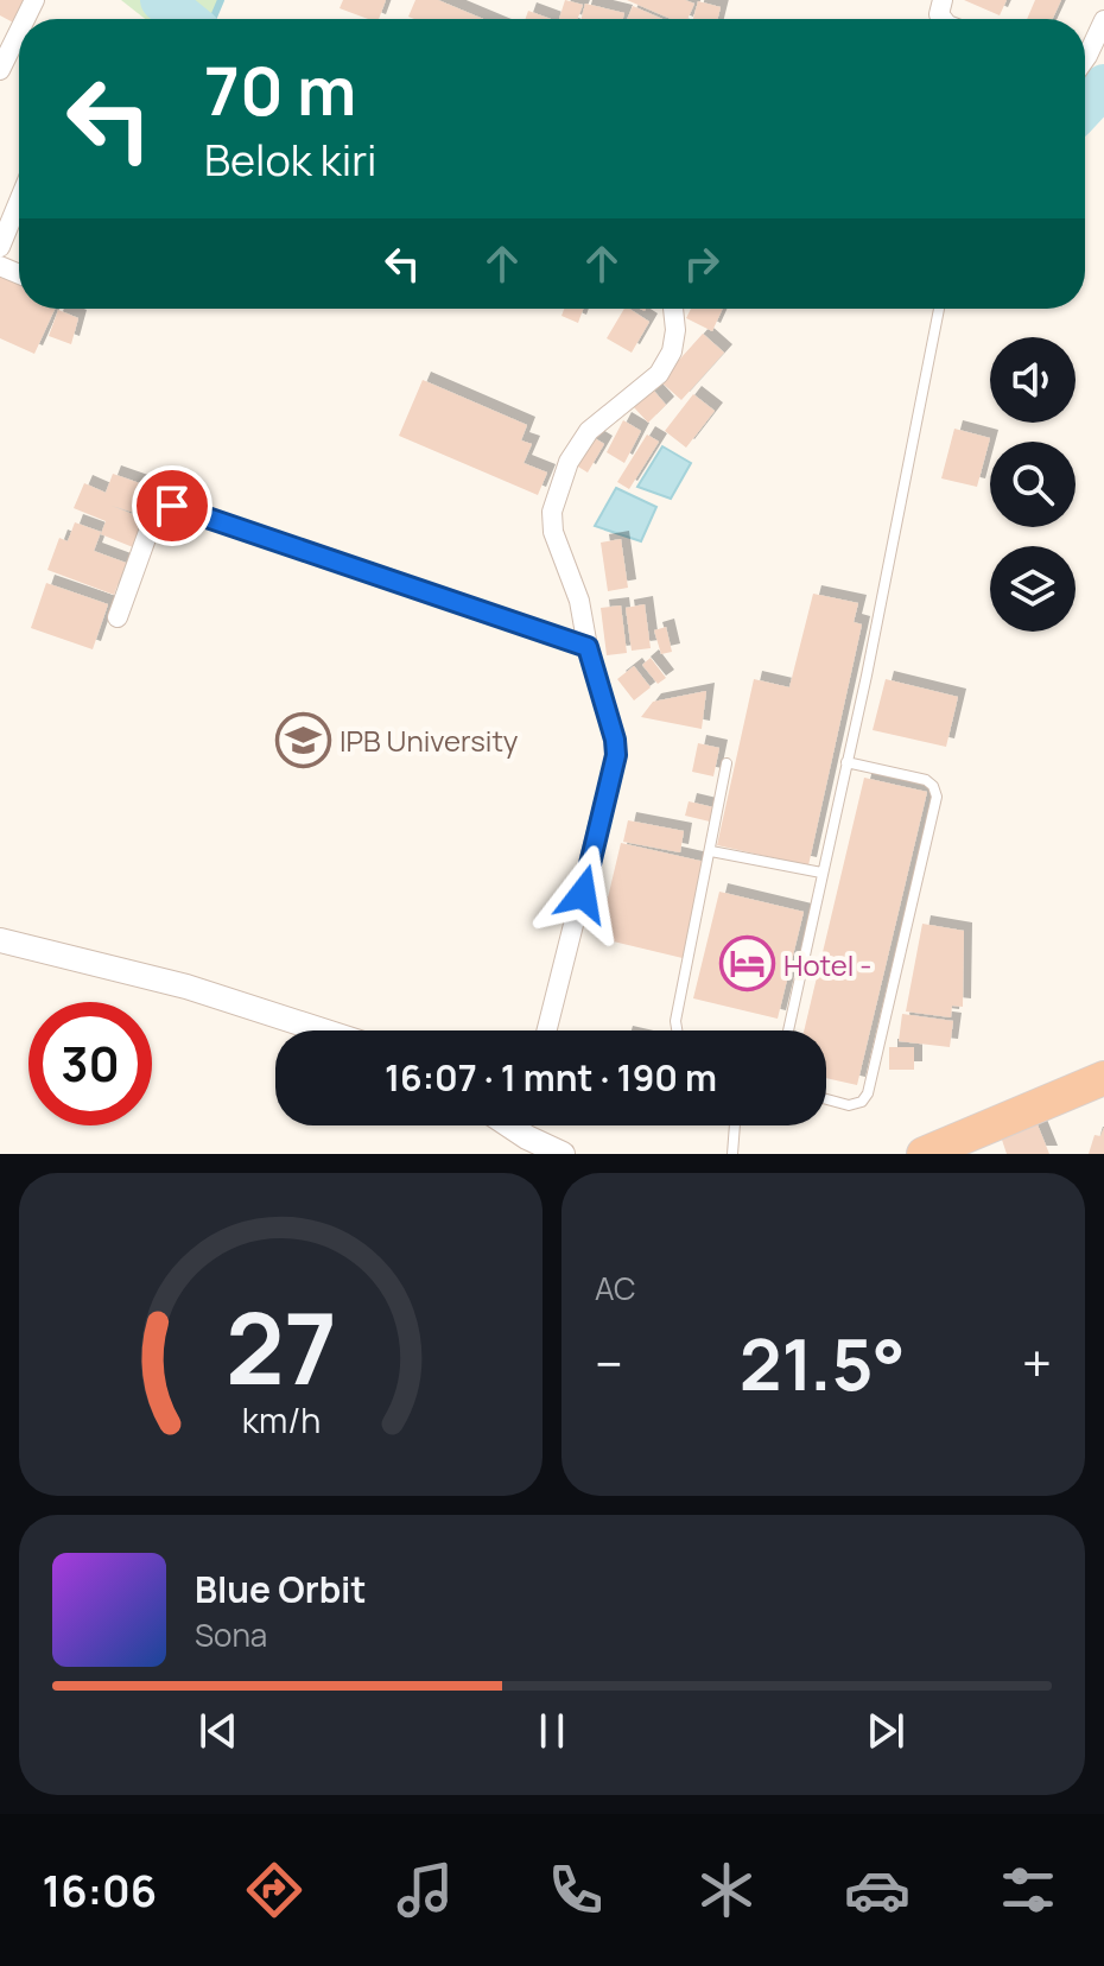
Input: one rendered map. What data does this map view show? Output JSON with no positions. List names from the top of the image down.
{
  "places": {
    "school or university": ["IPB University"],
    "hotel": ["Hotel -"]
  },
  "page": {
    "turn": ["70 m", "Belok kiri"],
    "limit": "30",
    "trip": "16:07 · 1 mnt · 190 m",
    "tile": "AC",
    "heat": ["−", "21.5°", "+"],
    "song": ["Blue Orbit", "Sona"],
    "tabs": "16:06",
    "gauge": ["27", "km/h"]
  }
}
